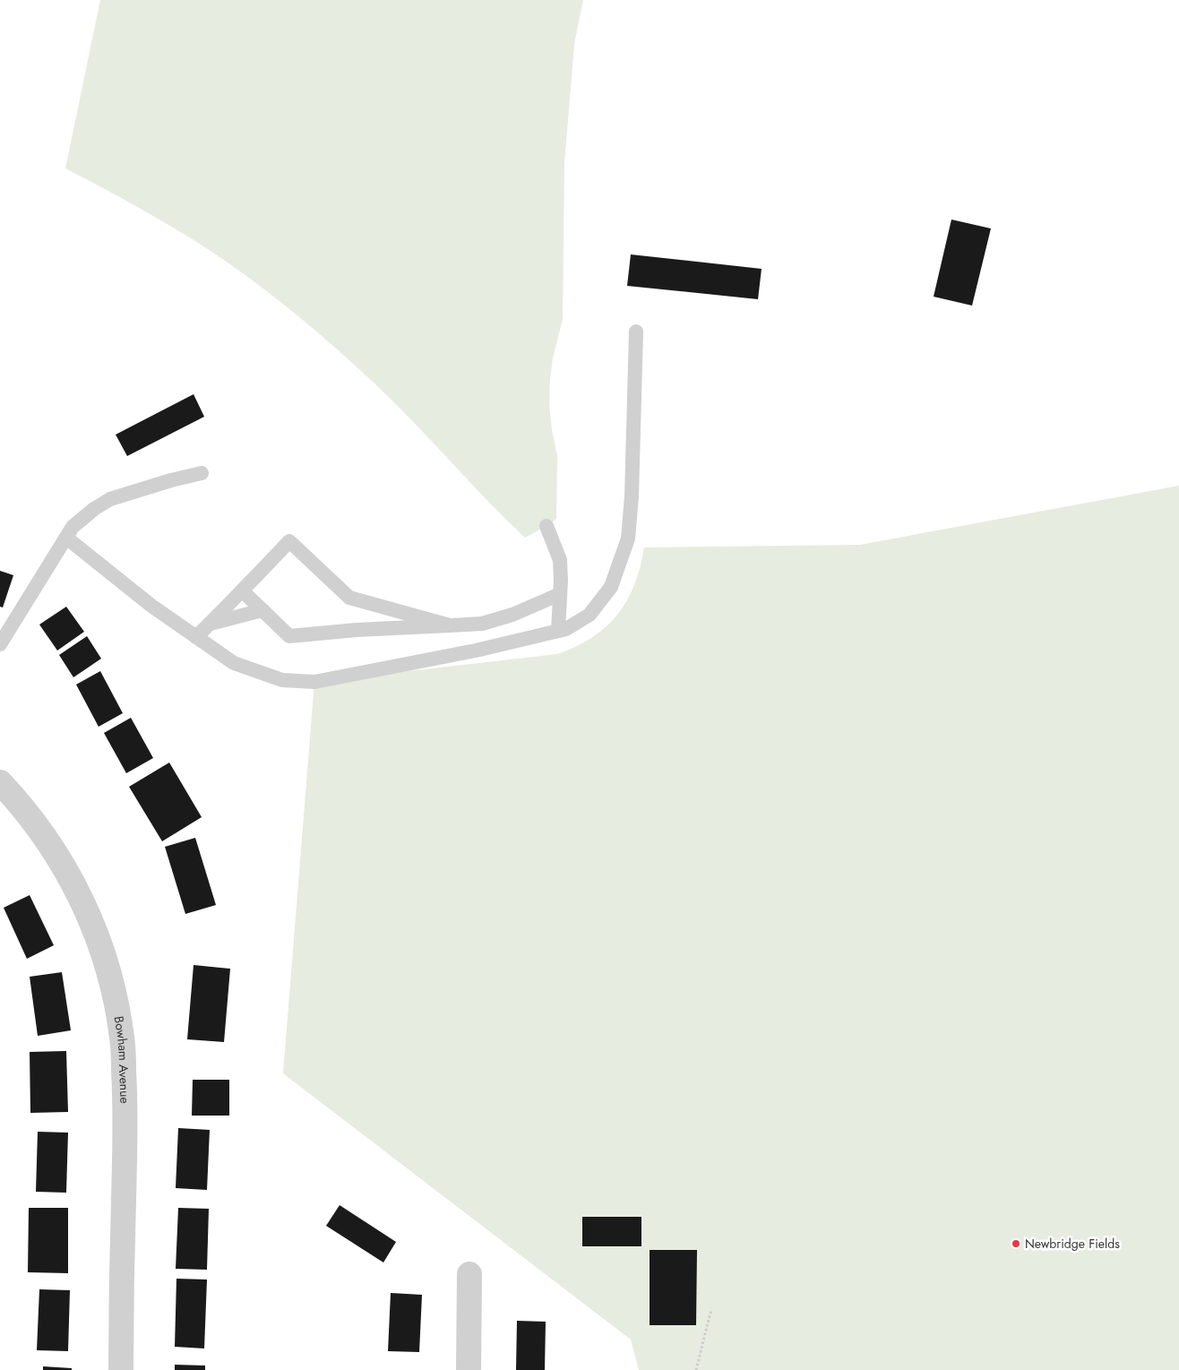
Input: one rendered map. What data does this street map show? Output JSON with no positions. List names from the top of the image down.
{
  "streets": {
    "street": ["Bowham Avenue"]
  },
  "places": ["Newbridge Fields"]
}
